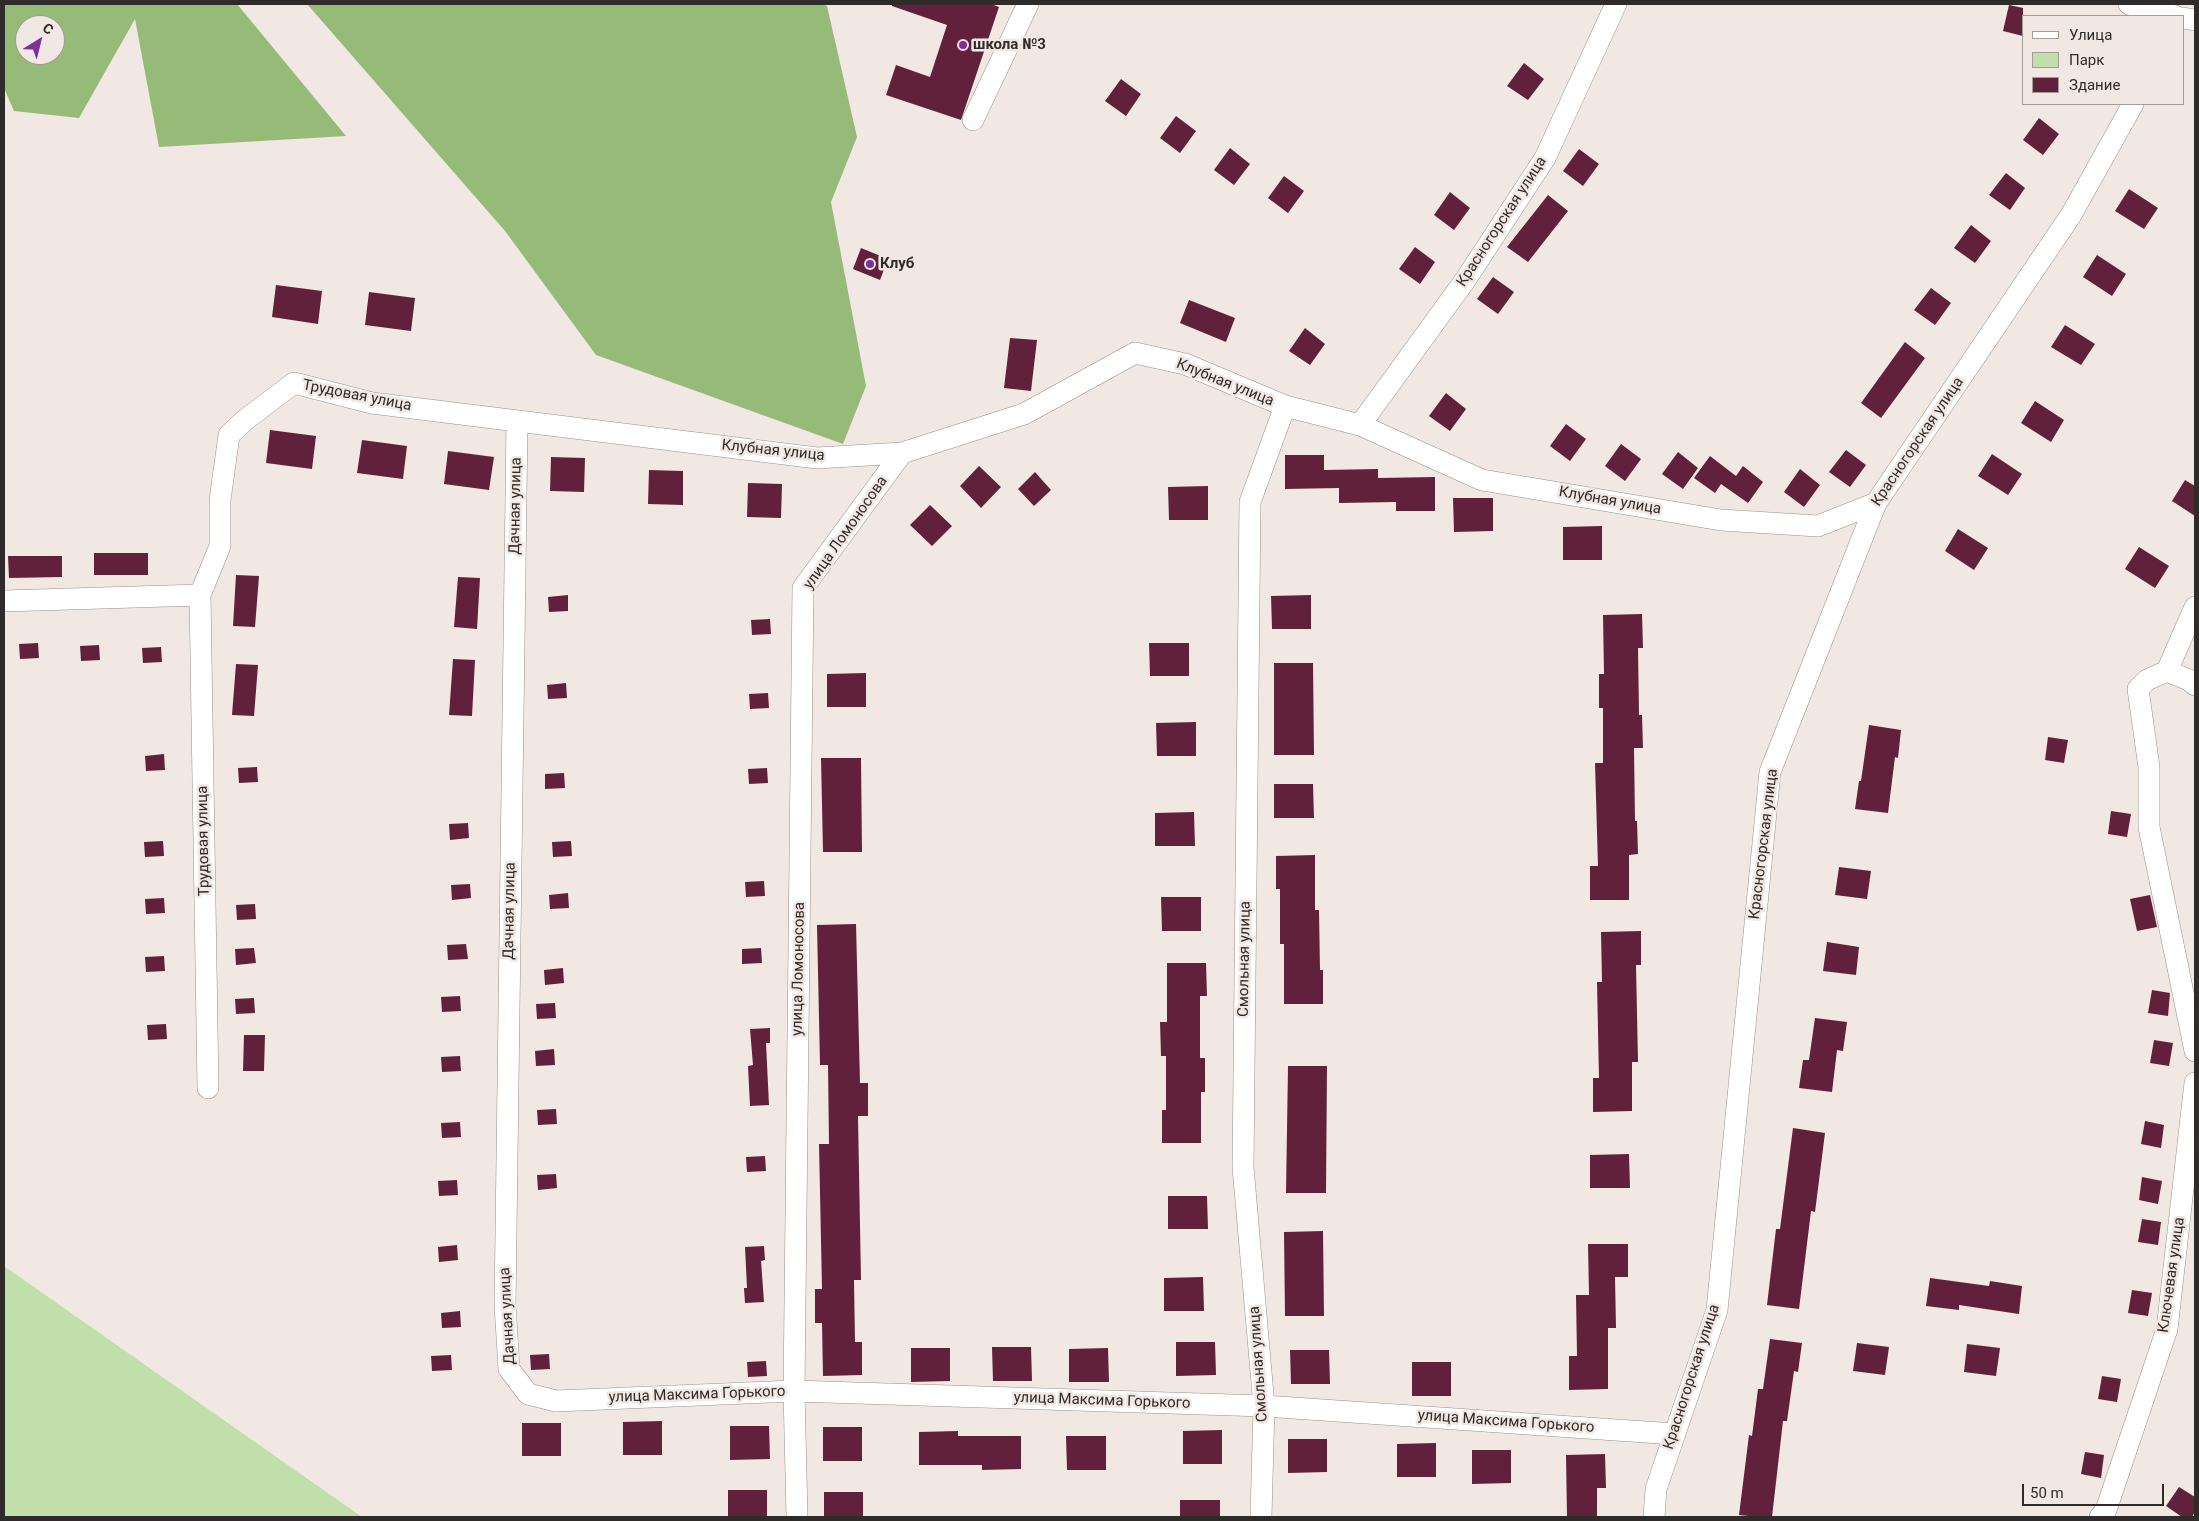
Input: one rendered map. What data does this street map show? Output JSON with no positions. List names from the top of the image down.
{
  "streets": {
    "street": [
      "Красногорская улица",
      "Клубная улица",
      "Трудовая улица",
      "Дачная улица",
      "улица Ломоносова",
      "Смольная улица",
      "Ключевая улица",
      "улица Максима Горького"
    ]
  },
  "crossings": [
    ["Красногорская улица", "Клубная улица"],
    ["Красногорская улица", "улица Максима Горького"],
    ["Клубная улица", "Трудовая улица"],
    ["Клубная улица", "Дачная улица"],
    ["Клубная улица", "улица Ломоносова"],
    ["Клубная улица", "Смольная улица"],
    ["Трудовая улица", "Дачная улица"],
    ["Дачная улица", "улица Максима Горького"],
    ["улица Ломоносова", "улица Максима Горького"],
    ["Смольная улица", "улица Максима Горького"]
  ],
  "places": ["школа №3", "Клуб"],
  "legend": ["Улица", "Парк", "Здание"],
  "scale_bar": "50 m",
  "north": "top right"
}
